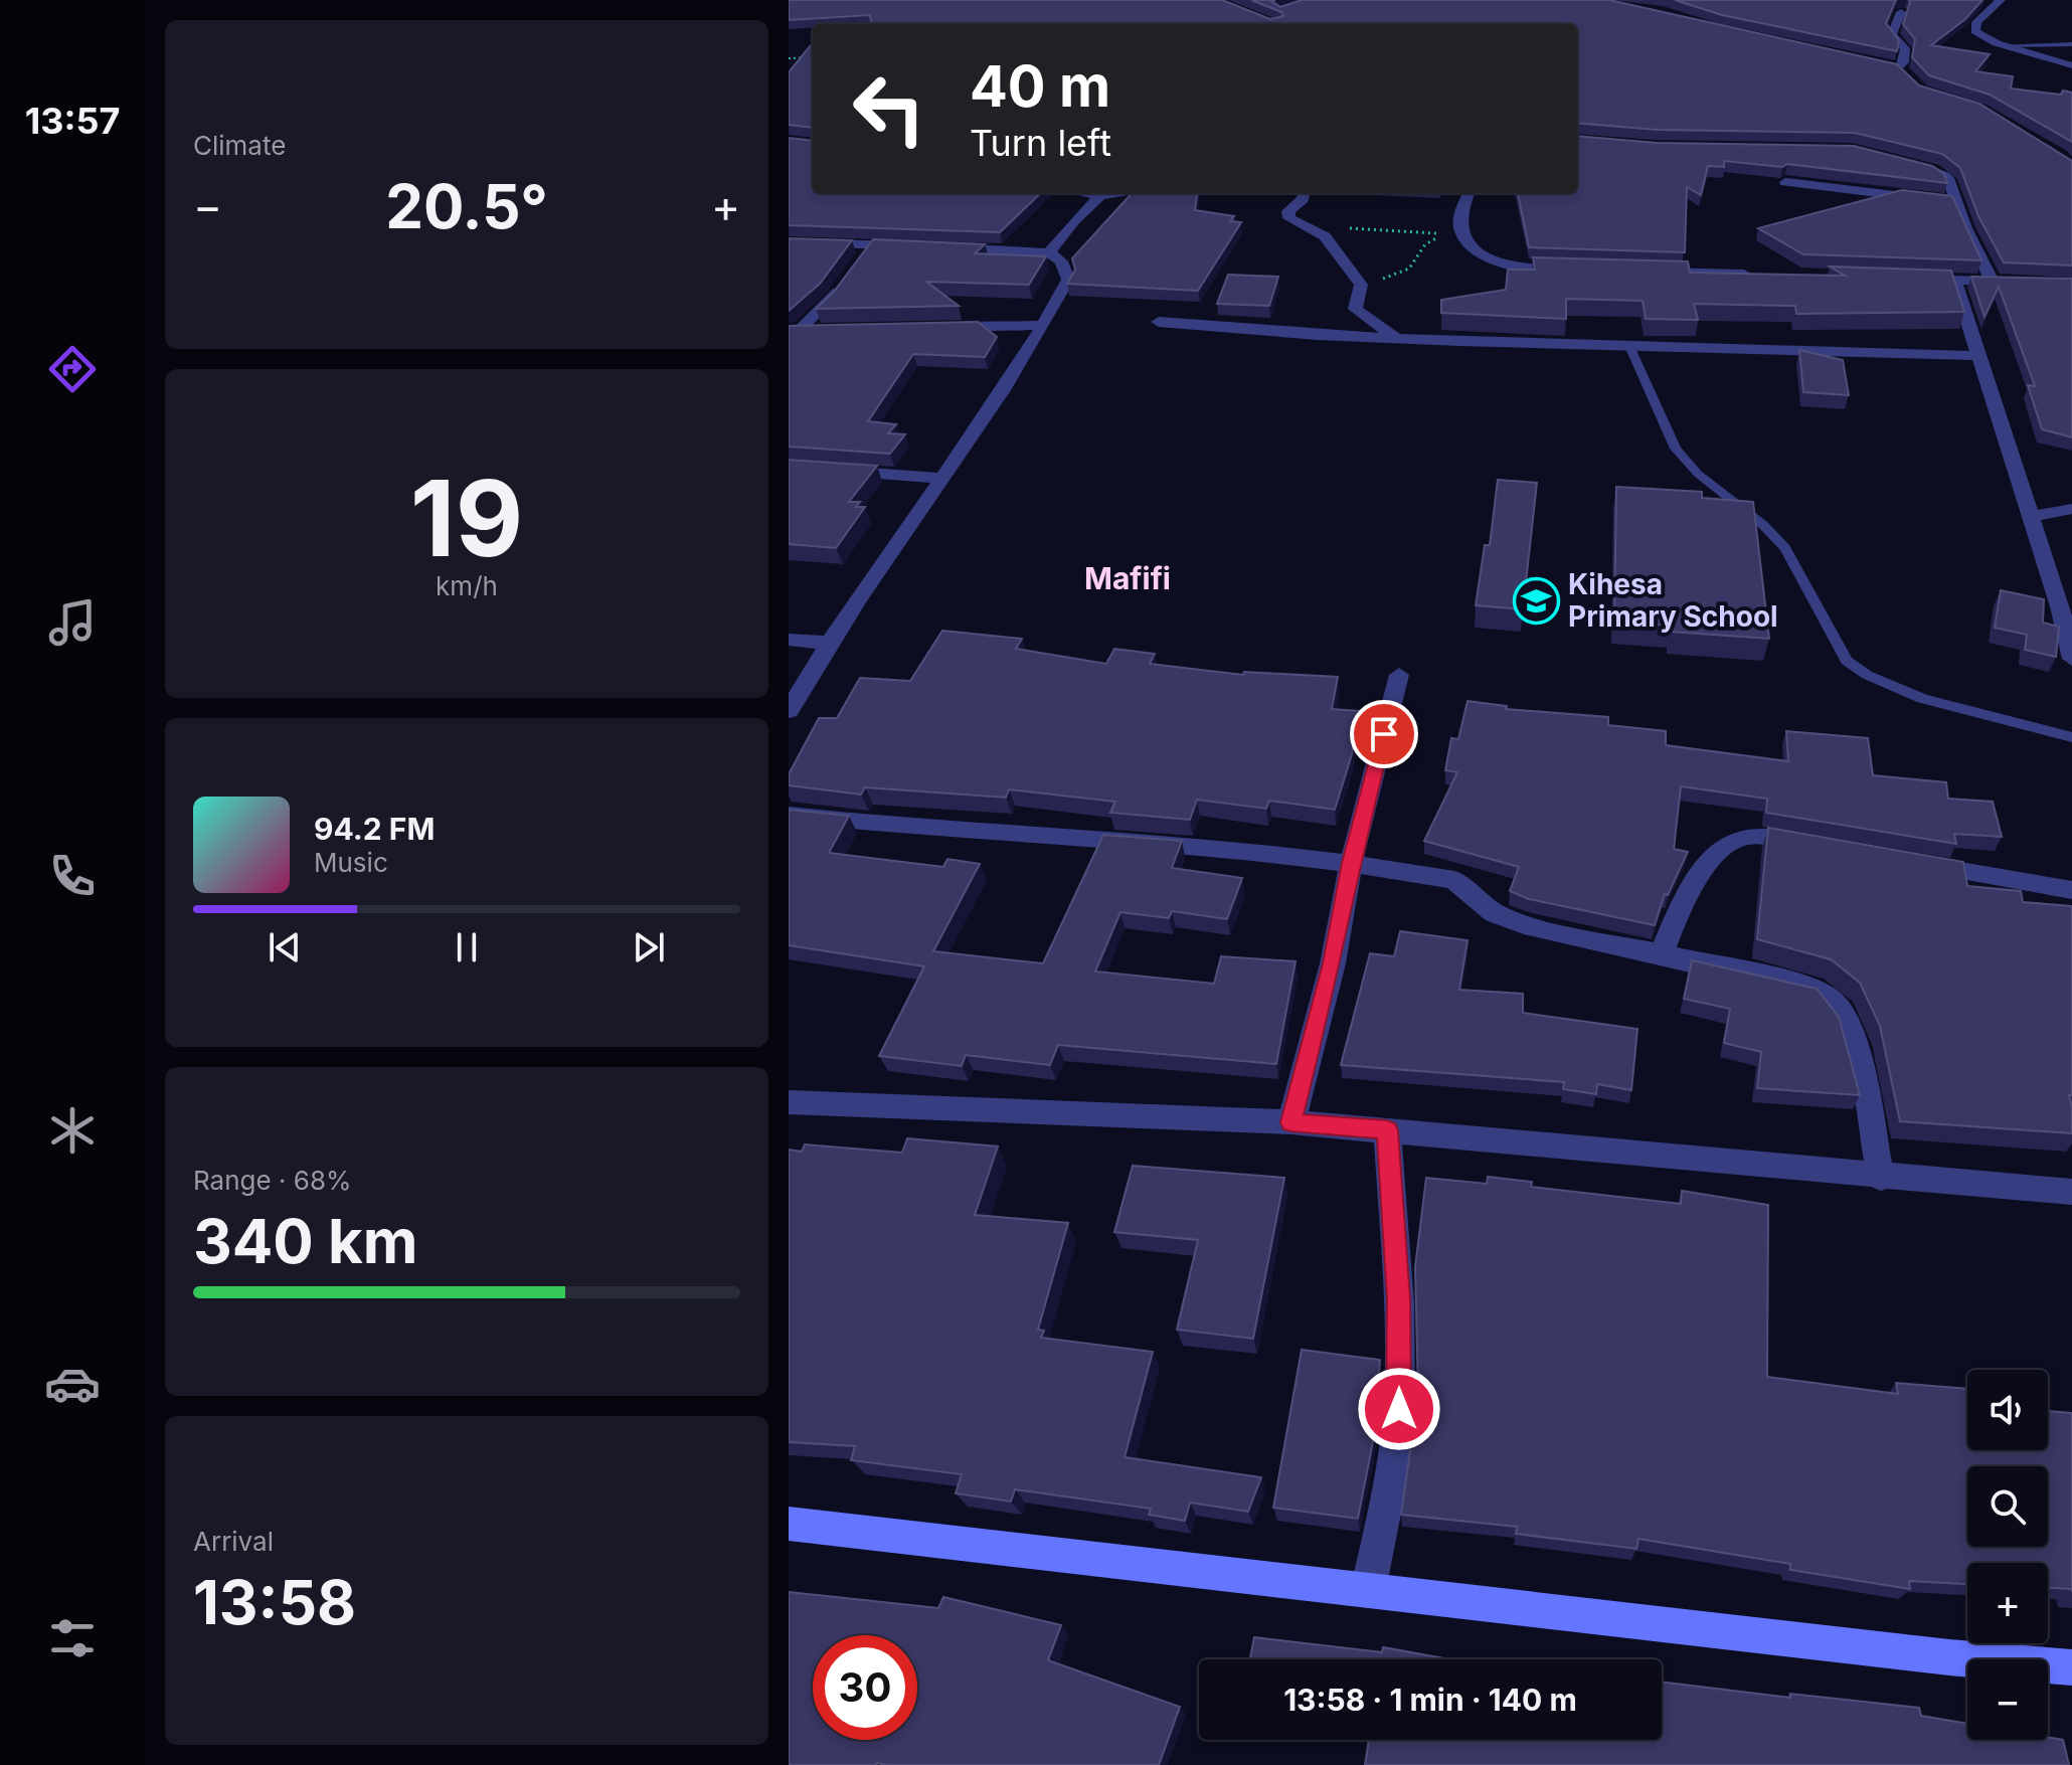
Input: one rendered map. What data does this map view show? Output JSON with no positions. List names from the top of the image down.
{
  "districts": ["Mafifi"],
  "places": {
    "school or university": ["Kihesa Primary School"]
  },
  "page": {
    "tabs": "13:57",
    "tile": [
      "Climate",
      ["19", "km/h"],
      ["Range · 68%", "340 km"],
      ["Arrival", "13:58"]
    ],
    "turn": ["40 m", "Turn left"],
    "heat": ["−", "20.5°", "+"],
    "song": ["94.2 FM", "Music"],
    "map_buttons": ["+", "−"],
    "limit": "30",
    "trip": "13:58 · 1 min · 140 m"
  }
}
